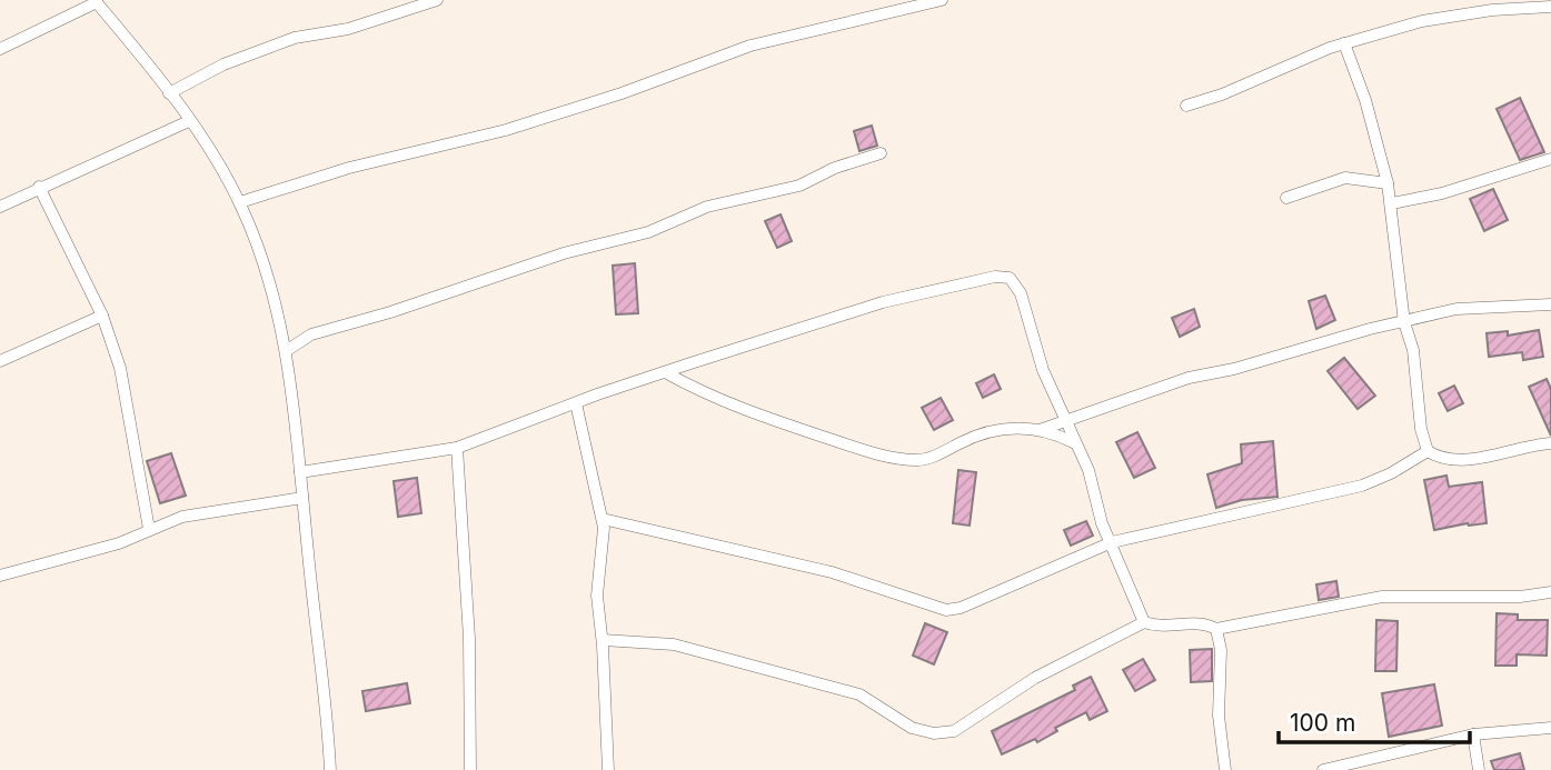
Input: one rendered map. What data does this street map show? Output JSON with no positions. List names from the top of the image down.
{
  "scale_bar": "100 m"
}
